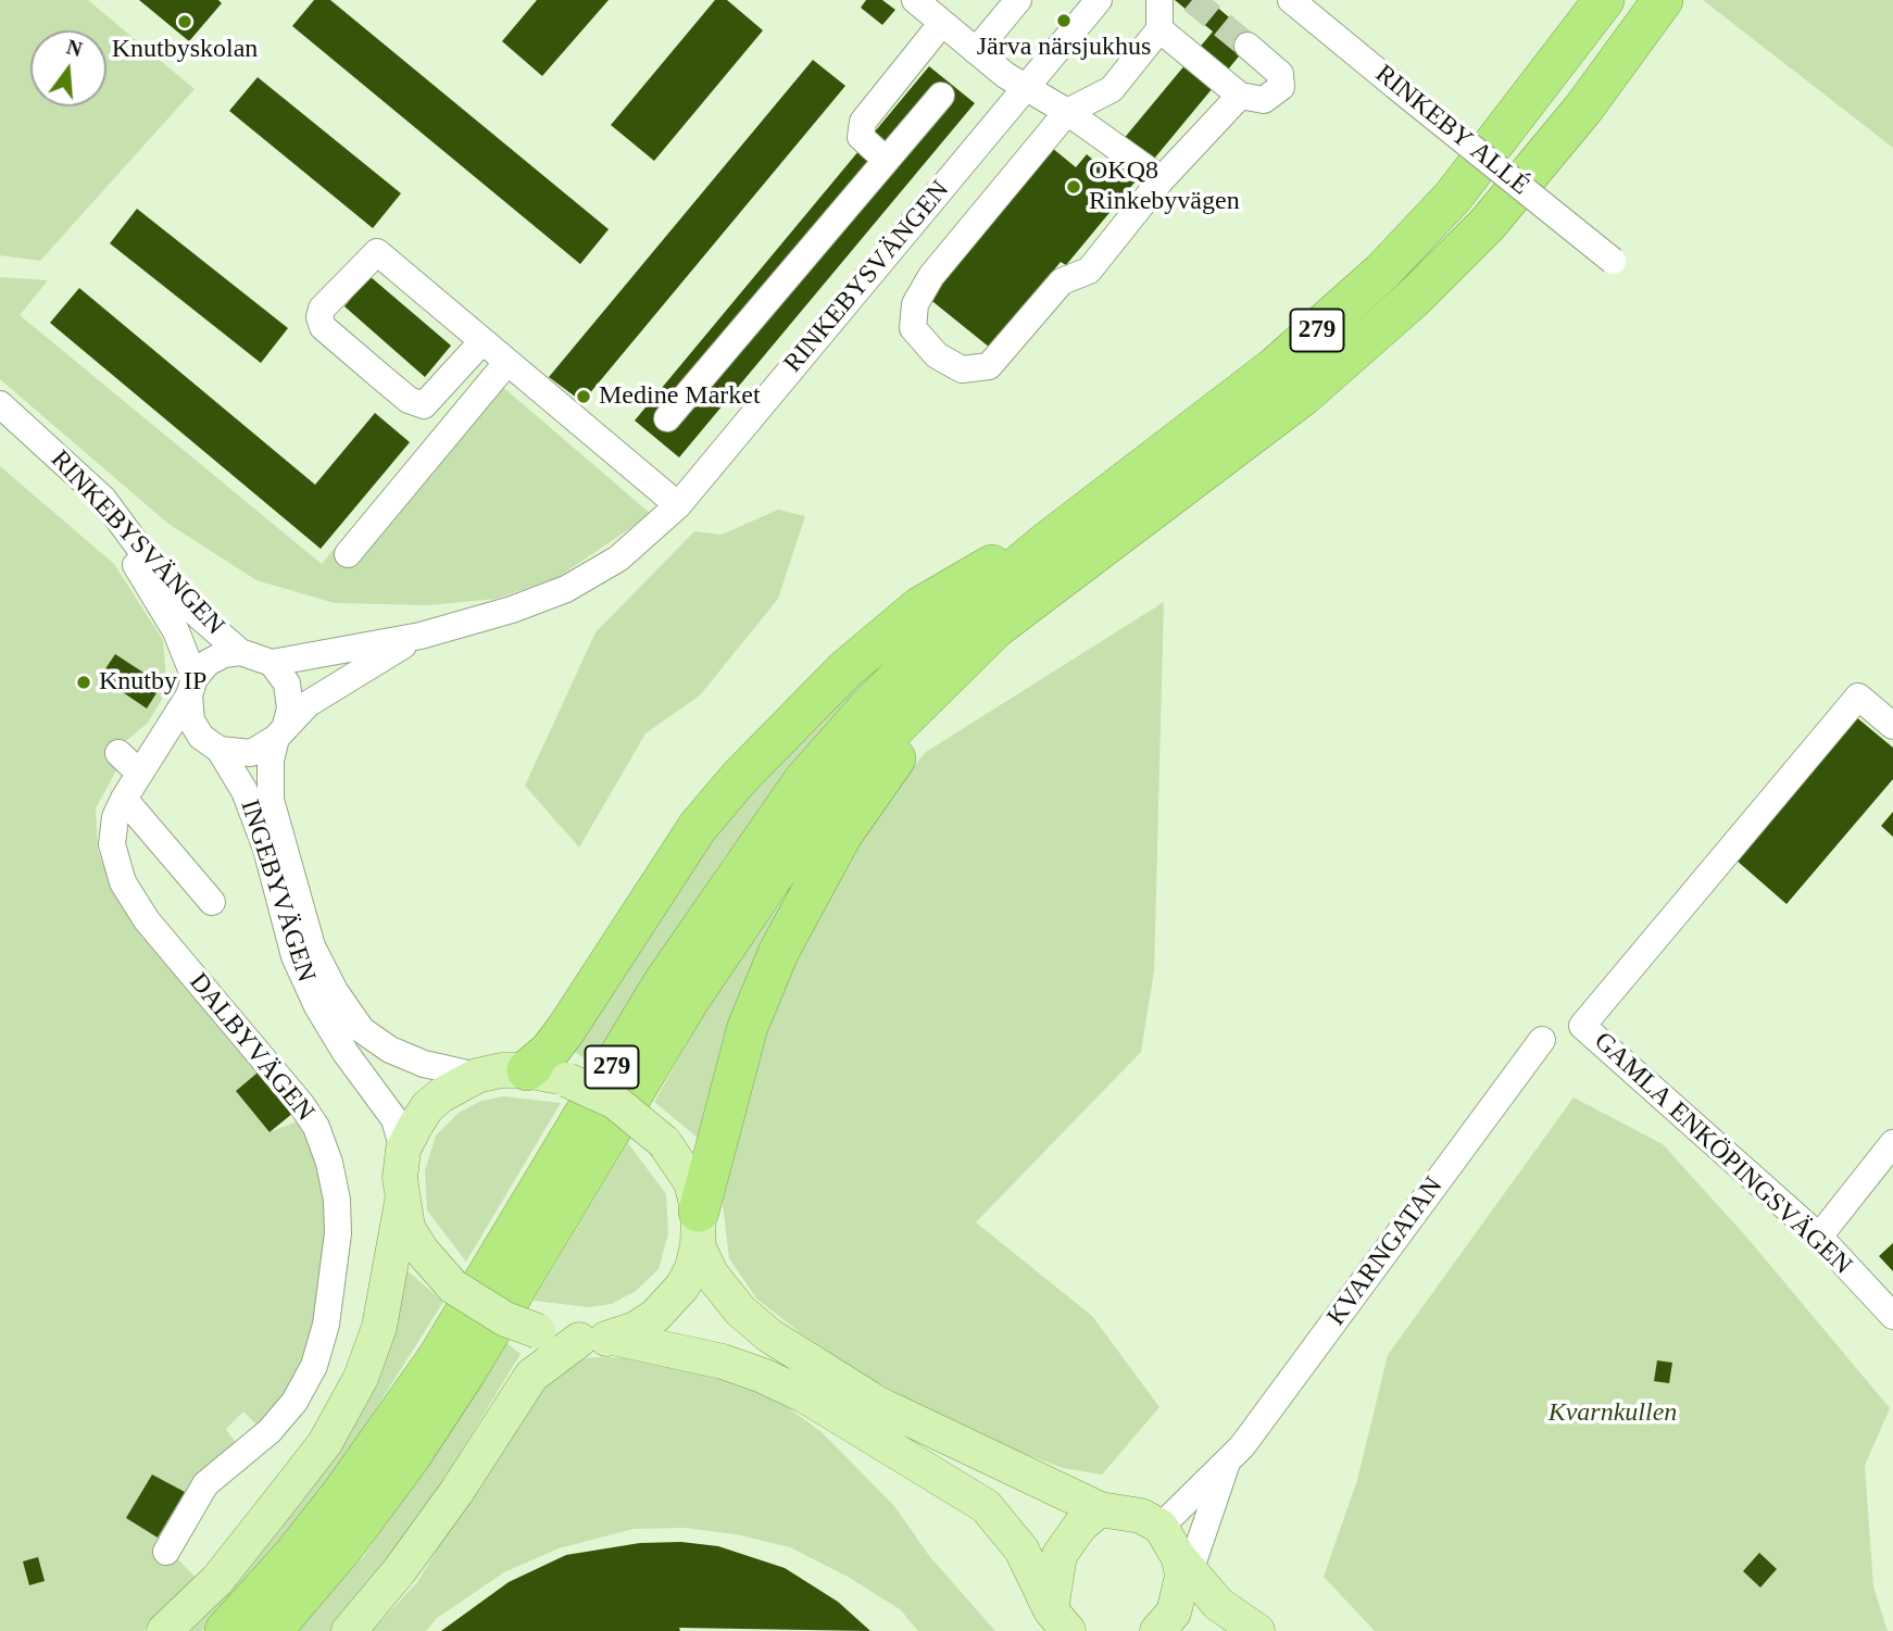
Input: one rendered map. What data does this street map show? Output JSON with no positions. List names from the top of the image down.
{
  "streets": {
    "highway": ["279"],
    "street": [
      "RINKEBY ALLÉ",
      "RINKEBYSVÄNGEN",
      "INGEBYVÄGEN",
      "DALBYVÄGEN",
      "GAMLA ENKÖPINGSVÄGEN",
      "KVARNGATAN"
    ]
  },
  "crossings": [
    ["RINKEBYSVÄNGEN", "INGEBYVÄGEN"],
    ["RINKEBYSVÄNGEN", "DALBYVÄGEN"],
    ["INGEBYVÄGEN", "DALBYVÄGEN"]
  ],
  "parks": ["Kvarnkullen"],
  "places": [
    "Järva närsjukhus",
    "Knutbyskolan",
    "OKQ8 Rinkebyvägen",
    "Medine Market",
    "Knutby IP"
  ],
  "north": "top"
}
